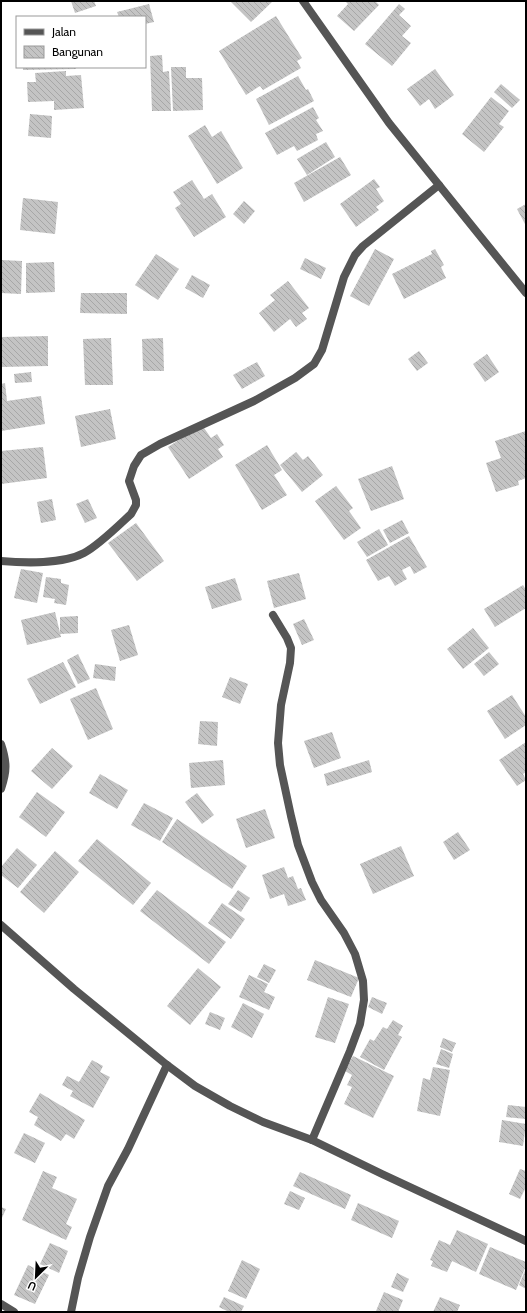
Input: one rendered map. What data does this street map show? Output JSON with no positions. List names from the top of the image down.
{
  "legend": ["Jalan", "Bangunan"],
  "north": "bottom left"
}
